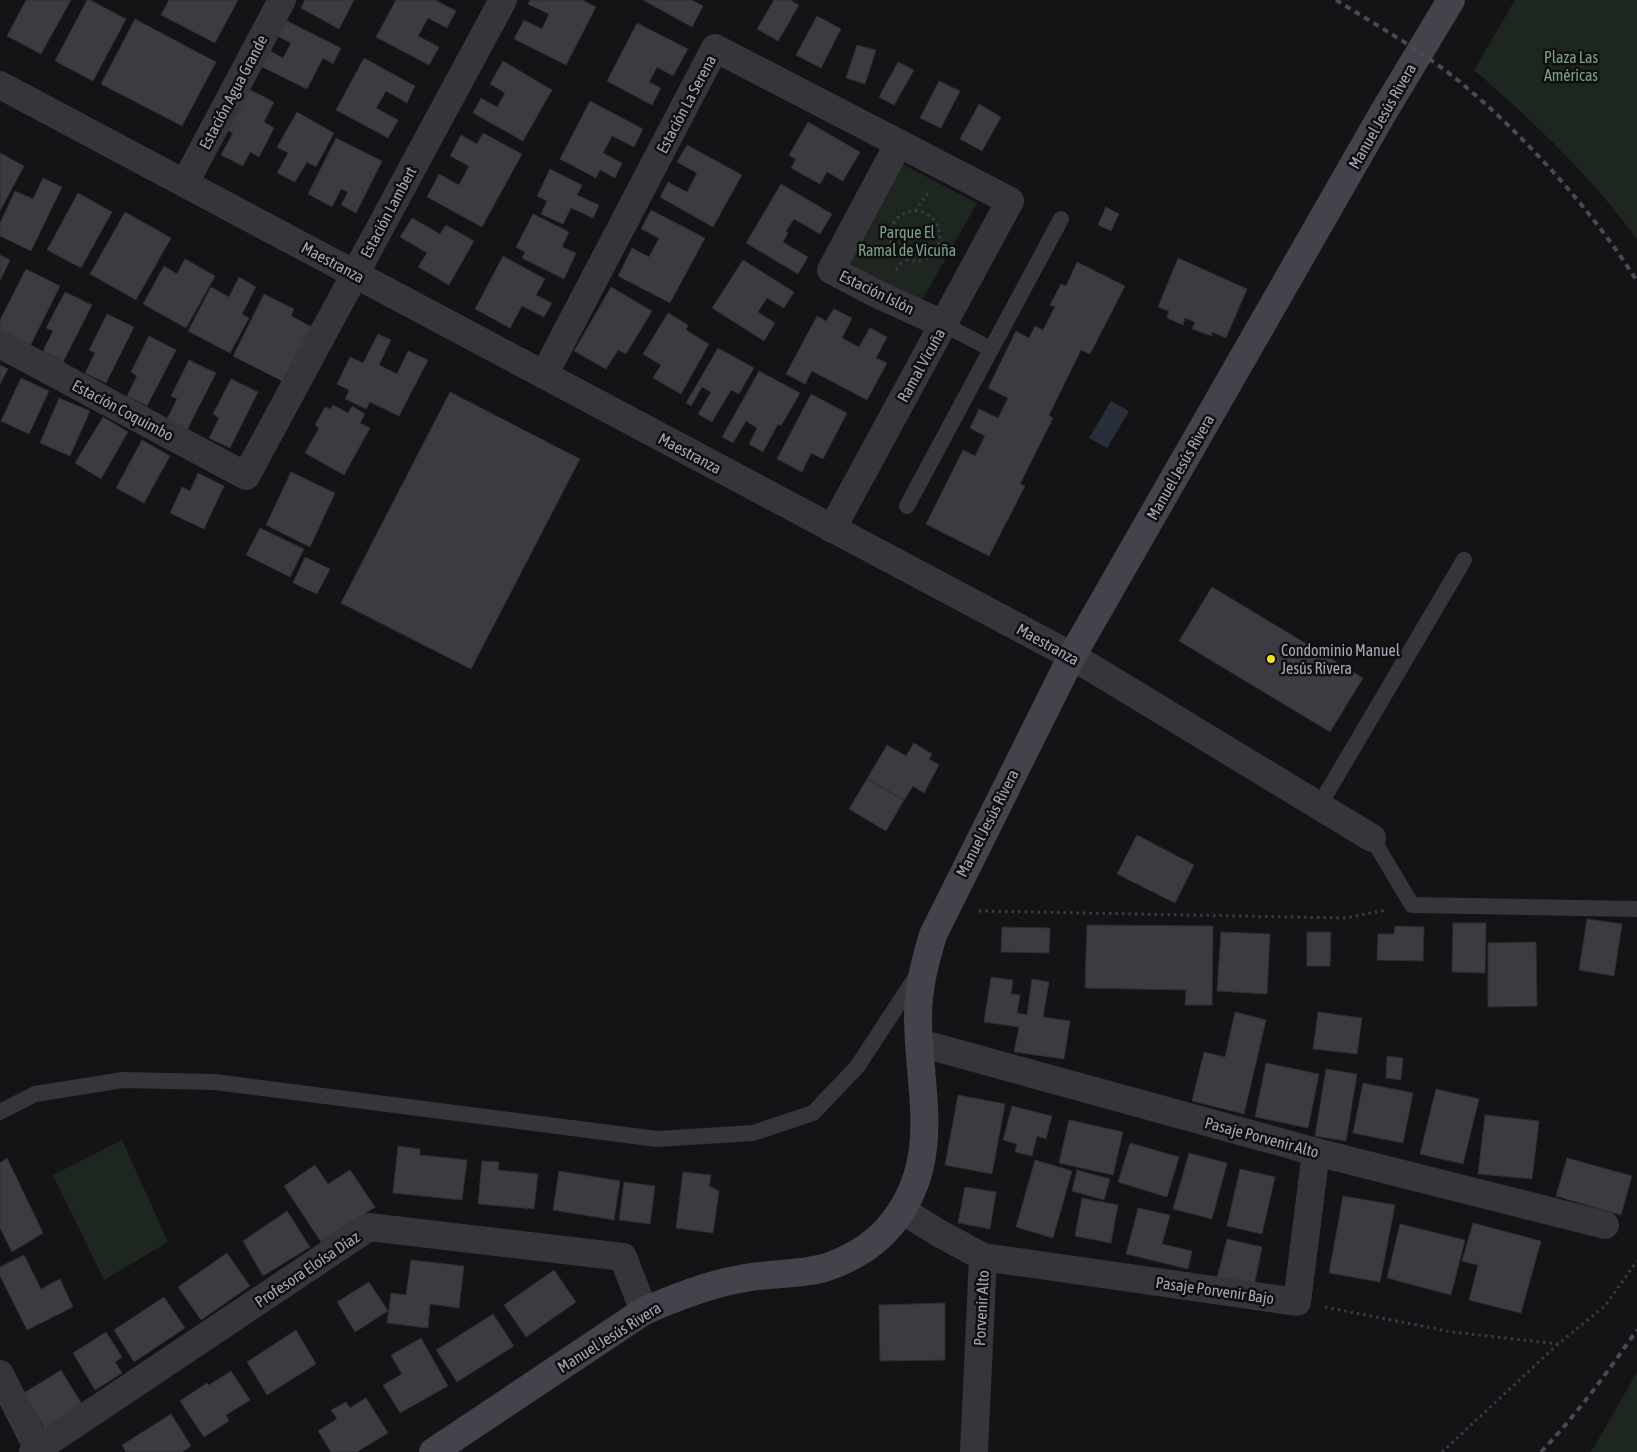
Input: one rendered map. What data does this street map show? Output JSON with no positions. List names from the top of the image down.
{
  "streets": {
    "main road": ["Manuel Jesús Rivera"],
    "street": [
      "Estación Agua Grande",
      "Estación La Serena",
      "Estación Lambert",
      "Maestranza",
      "Estación Islón",
      "Ramal Vicuña",
      "Estación Coquimbo",
      "Pasaje Porvenir Alto",
      "Profesora Eloísa Díaz",
      "Pasaje Porvenir Bajo",
      "Porvenir Alto"
    ]
  },
  "crossings": [
    ["Estación Agua Grande", "Maestranza"],
    ["Estación La Serena", "Maestranza"],
    ["Estación La Serena", "Estación Islón"],
    ["Estación La Serena", "Ramal Vicuña"],
    ["Manuel Jesús Rivera", "Maestranza"],
    ["Manuel Jesús Rivera", "Pasaje Porvenir Alto"],
    ["Manuel Jesús Rivera", "Profesora Eloísa Díaz"],
    ["Manuel Jesús Rivera", "Porvenir Alto"],
    ["Estación Lambert", "Maestranza"],
    ["Estación Lambert", "Estación Coquimbo"],
    ["Maestranza", "Ramal Vicuña"],
    ["Estación Islón", "Ramal Vicuña"],
    ["Pasaje Porvenir Alto", "Pasaje Porvenir Bajo"],
    ["Pasaje Porvenir Bajo", "Porvenir Alto"]
  ],
  "parks": ["Plaza Las Américas", "Parque El Ramal de Vicuña"],
  "places": ["Condominio Manuel Jesús Rivera"]
}
